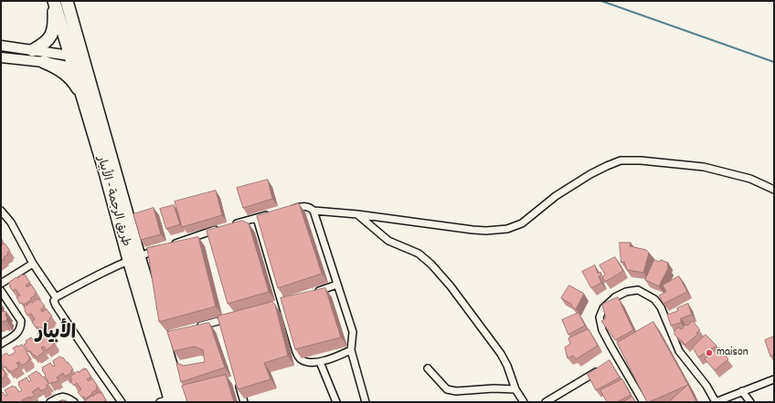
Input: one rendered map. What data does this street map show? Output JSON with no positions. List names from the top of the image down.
{
  "streets": {
    "highway": ["طريق الرجمة - الأبيار"]
  },
  "districts": ["الأبيار"],
  "places": ["maison"]
}
